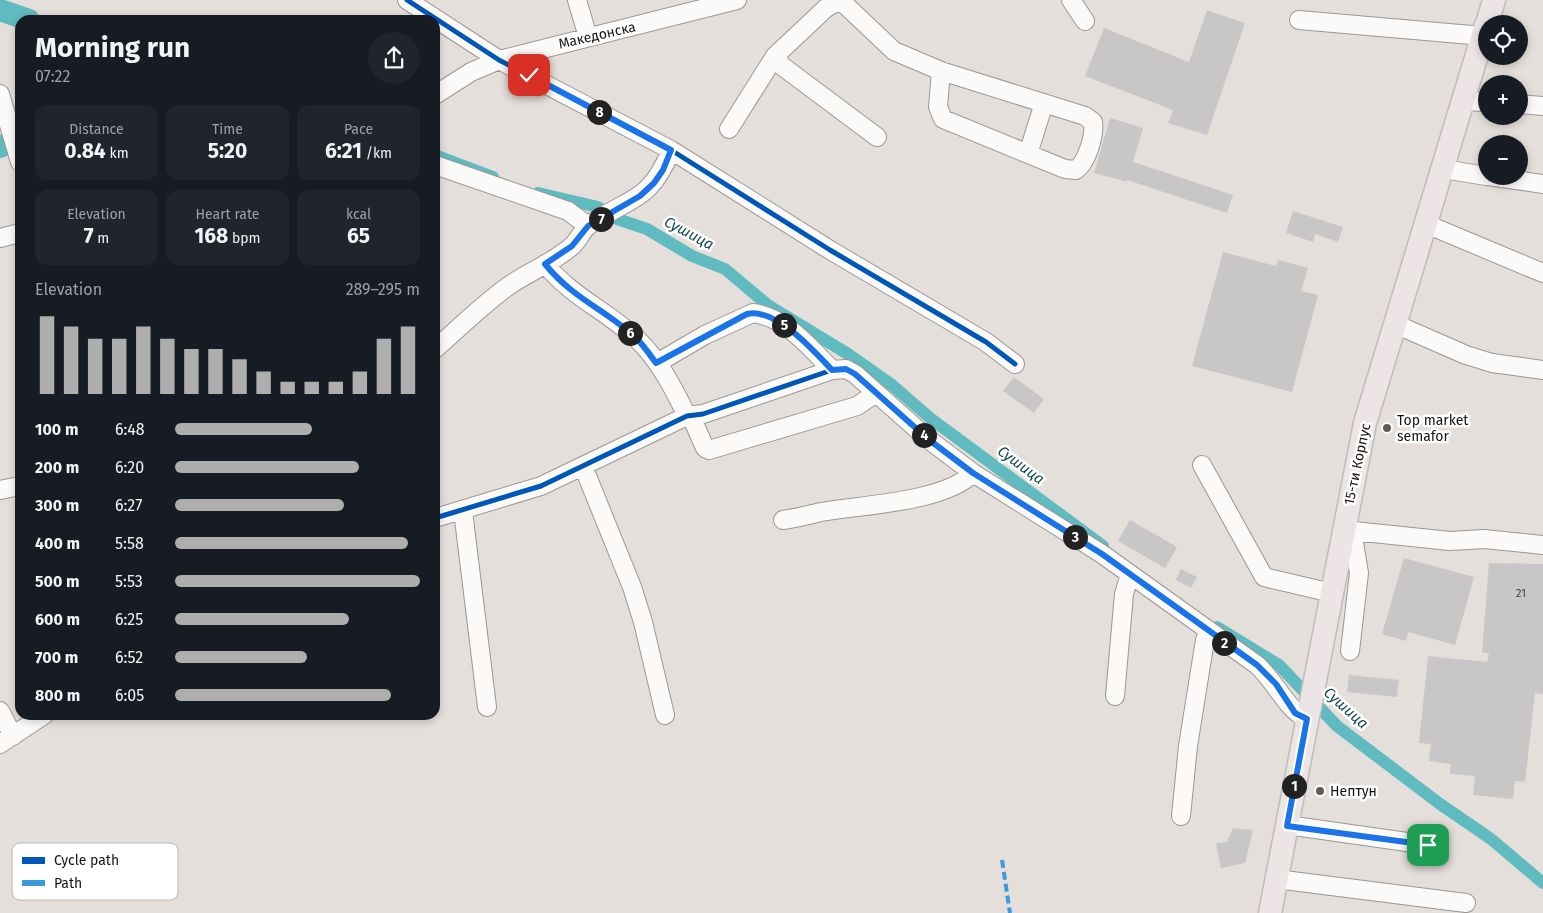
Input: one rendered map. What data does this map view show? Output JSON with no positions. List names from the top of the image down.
{
  "streets": {
    "main road": ["15-ти Корпус"],
    "street": ["Македонска"]
  },
  "water": ["Сушица"],
  "places": ["Top market semafor", "Нептун"],
  "house_numbers": ["21"],
  "legend": ["Cycle path", "Path"],
  "page": {
    "map_buttons": ["+", "−"],
    "heading": ["Morning run", "07:22"],
    "pins": [
      "8",
      "7",
      "5",
      "6",
      "4",
      "3",
      "2",
      "1"
    ],
    "stats": [
      ["Distance", "0.84 km"],
      ["Time", "5:20"],
      ["Pace", "6:21 /km"],
      ["Elevation", "7 m"],
      ["Heart rate", "168 bpm"],
      ["kcal", "65"]
    ],
    "chart": ["Elevation", "289–295 m"],
    "list": [
      {
        "name": "100 m",
        "note": "6:48"
      },
      {
        "name": "200 m",
        "note": "6:20"
      },
      {
        "name": "300 m",
        "note": "6:27"
      },
      {
        "name": "400 m",
        "note": "5:58"
      },
      {
        "name": "500 m",
        "note": "5:53"
      },
      {
        "name": "600 m",
        "note": "6:25"
      },
      {
        "name": "700 m",
        "note": "6:52"
      },
      {
        "name": "800 m",
        "note": "6:05"
      }
    ]
  }
}
